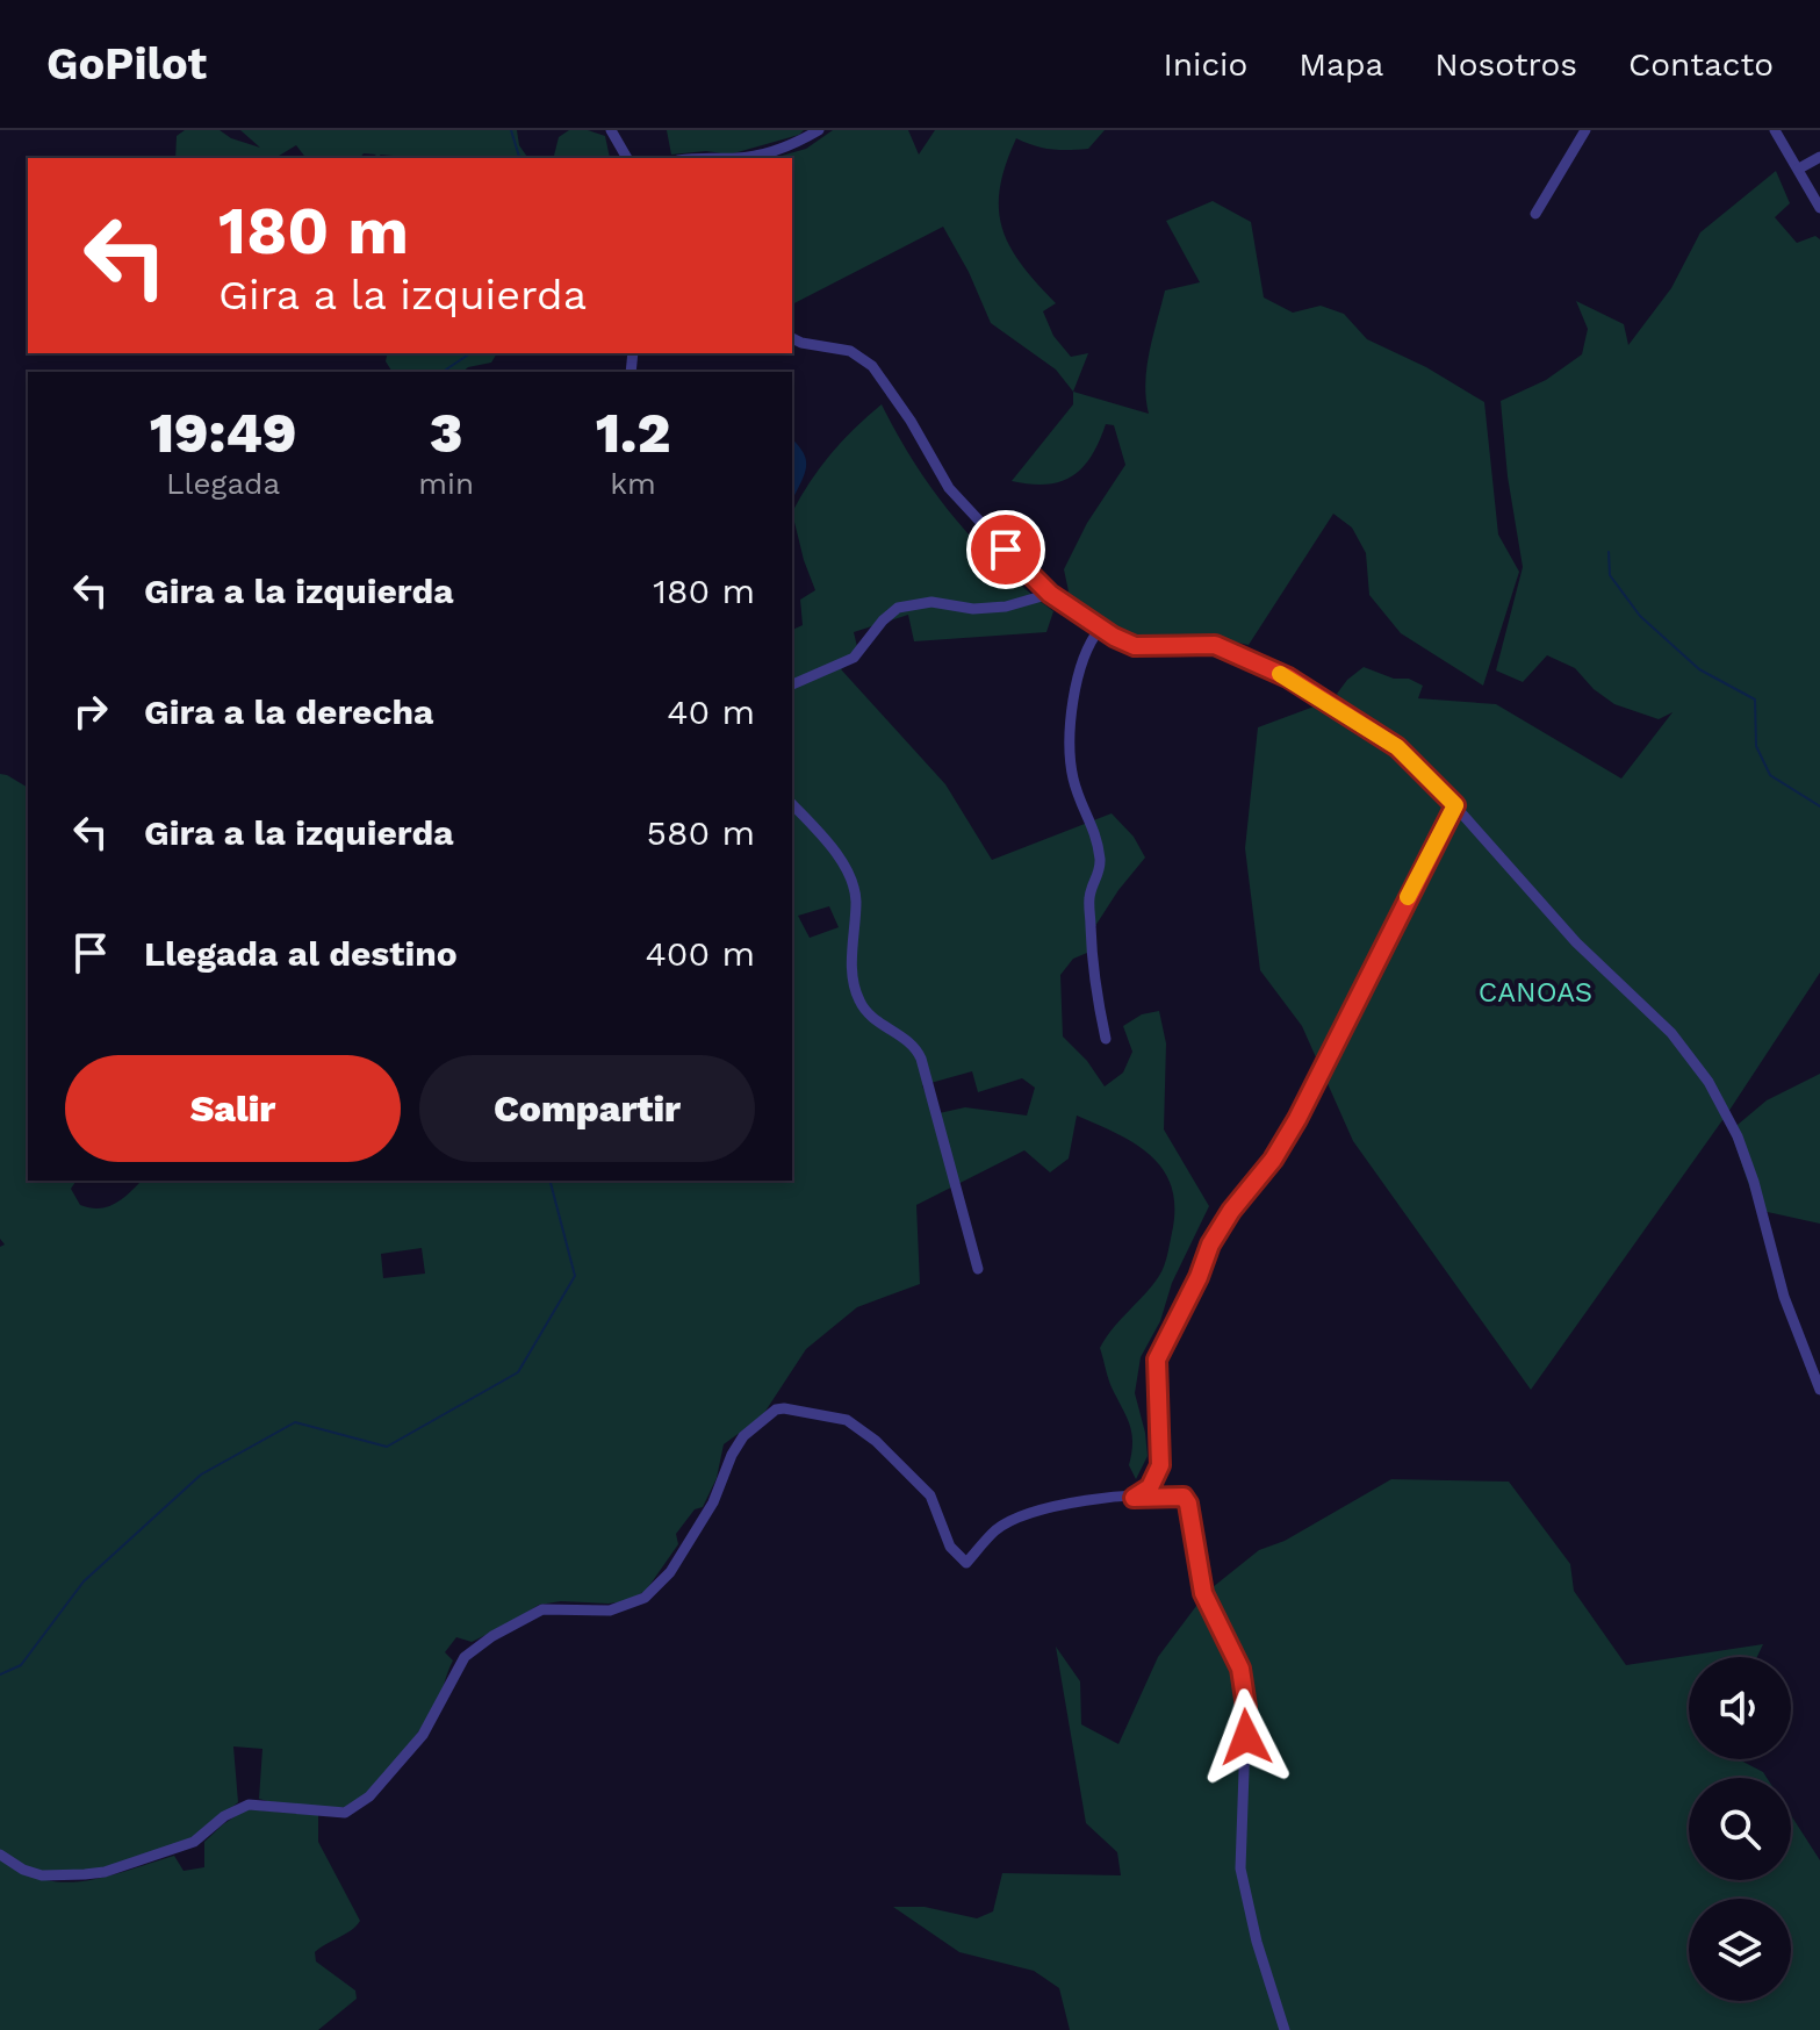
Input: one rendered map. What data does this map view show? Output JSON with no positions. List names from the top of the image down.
{
  "parks": ["CANOAS"],
  "page": {
    "header": "GoPilot",
    "nav": [
      "Inicio",
      "Mapa",
      "Nosotros",
      "Contacto"
    ],
    "turn": ["180 m", "Gira a la izquierda"],
    "eta": [
      "19:49",
      "Llegada",
      "3",
      "min",
      "1.2",
      "km"
    ],
    "list": [
      {
        "name": "Gira a la izquierda",
        "value": "180 m"
      },
      {
        "name": "Gira a la derecha",
        "value": "40 m"
      },
      {
        "name": "Gira a la izquierda",
        "value": "580 m"
      },
      {
        "name": "Llegada al destino",
        "value": "400 m"
      }
    ],
    "buttons": ["Salir", "Compartir"]
  }
}
